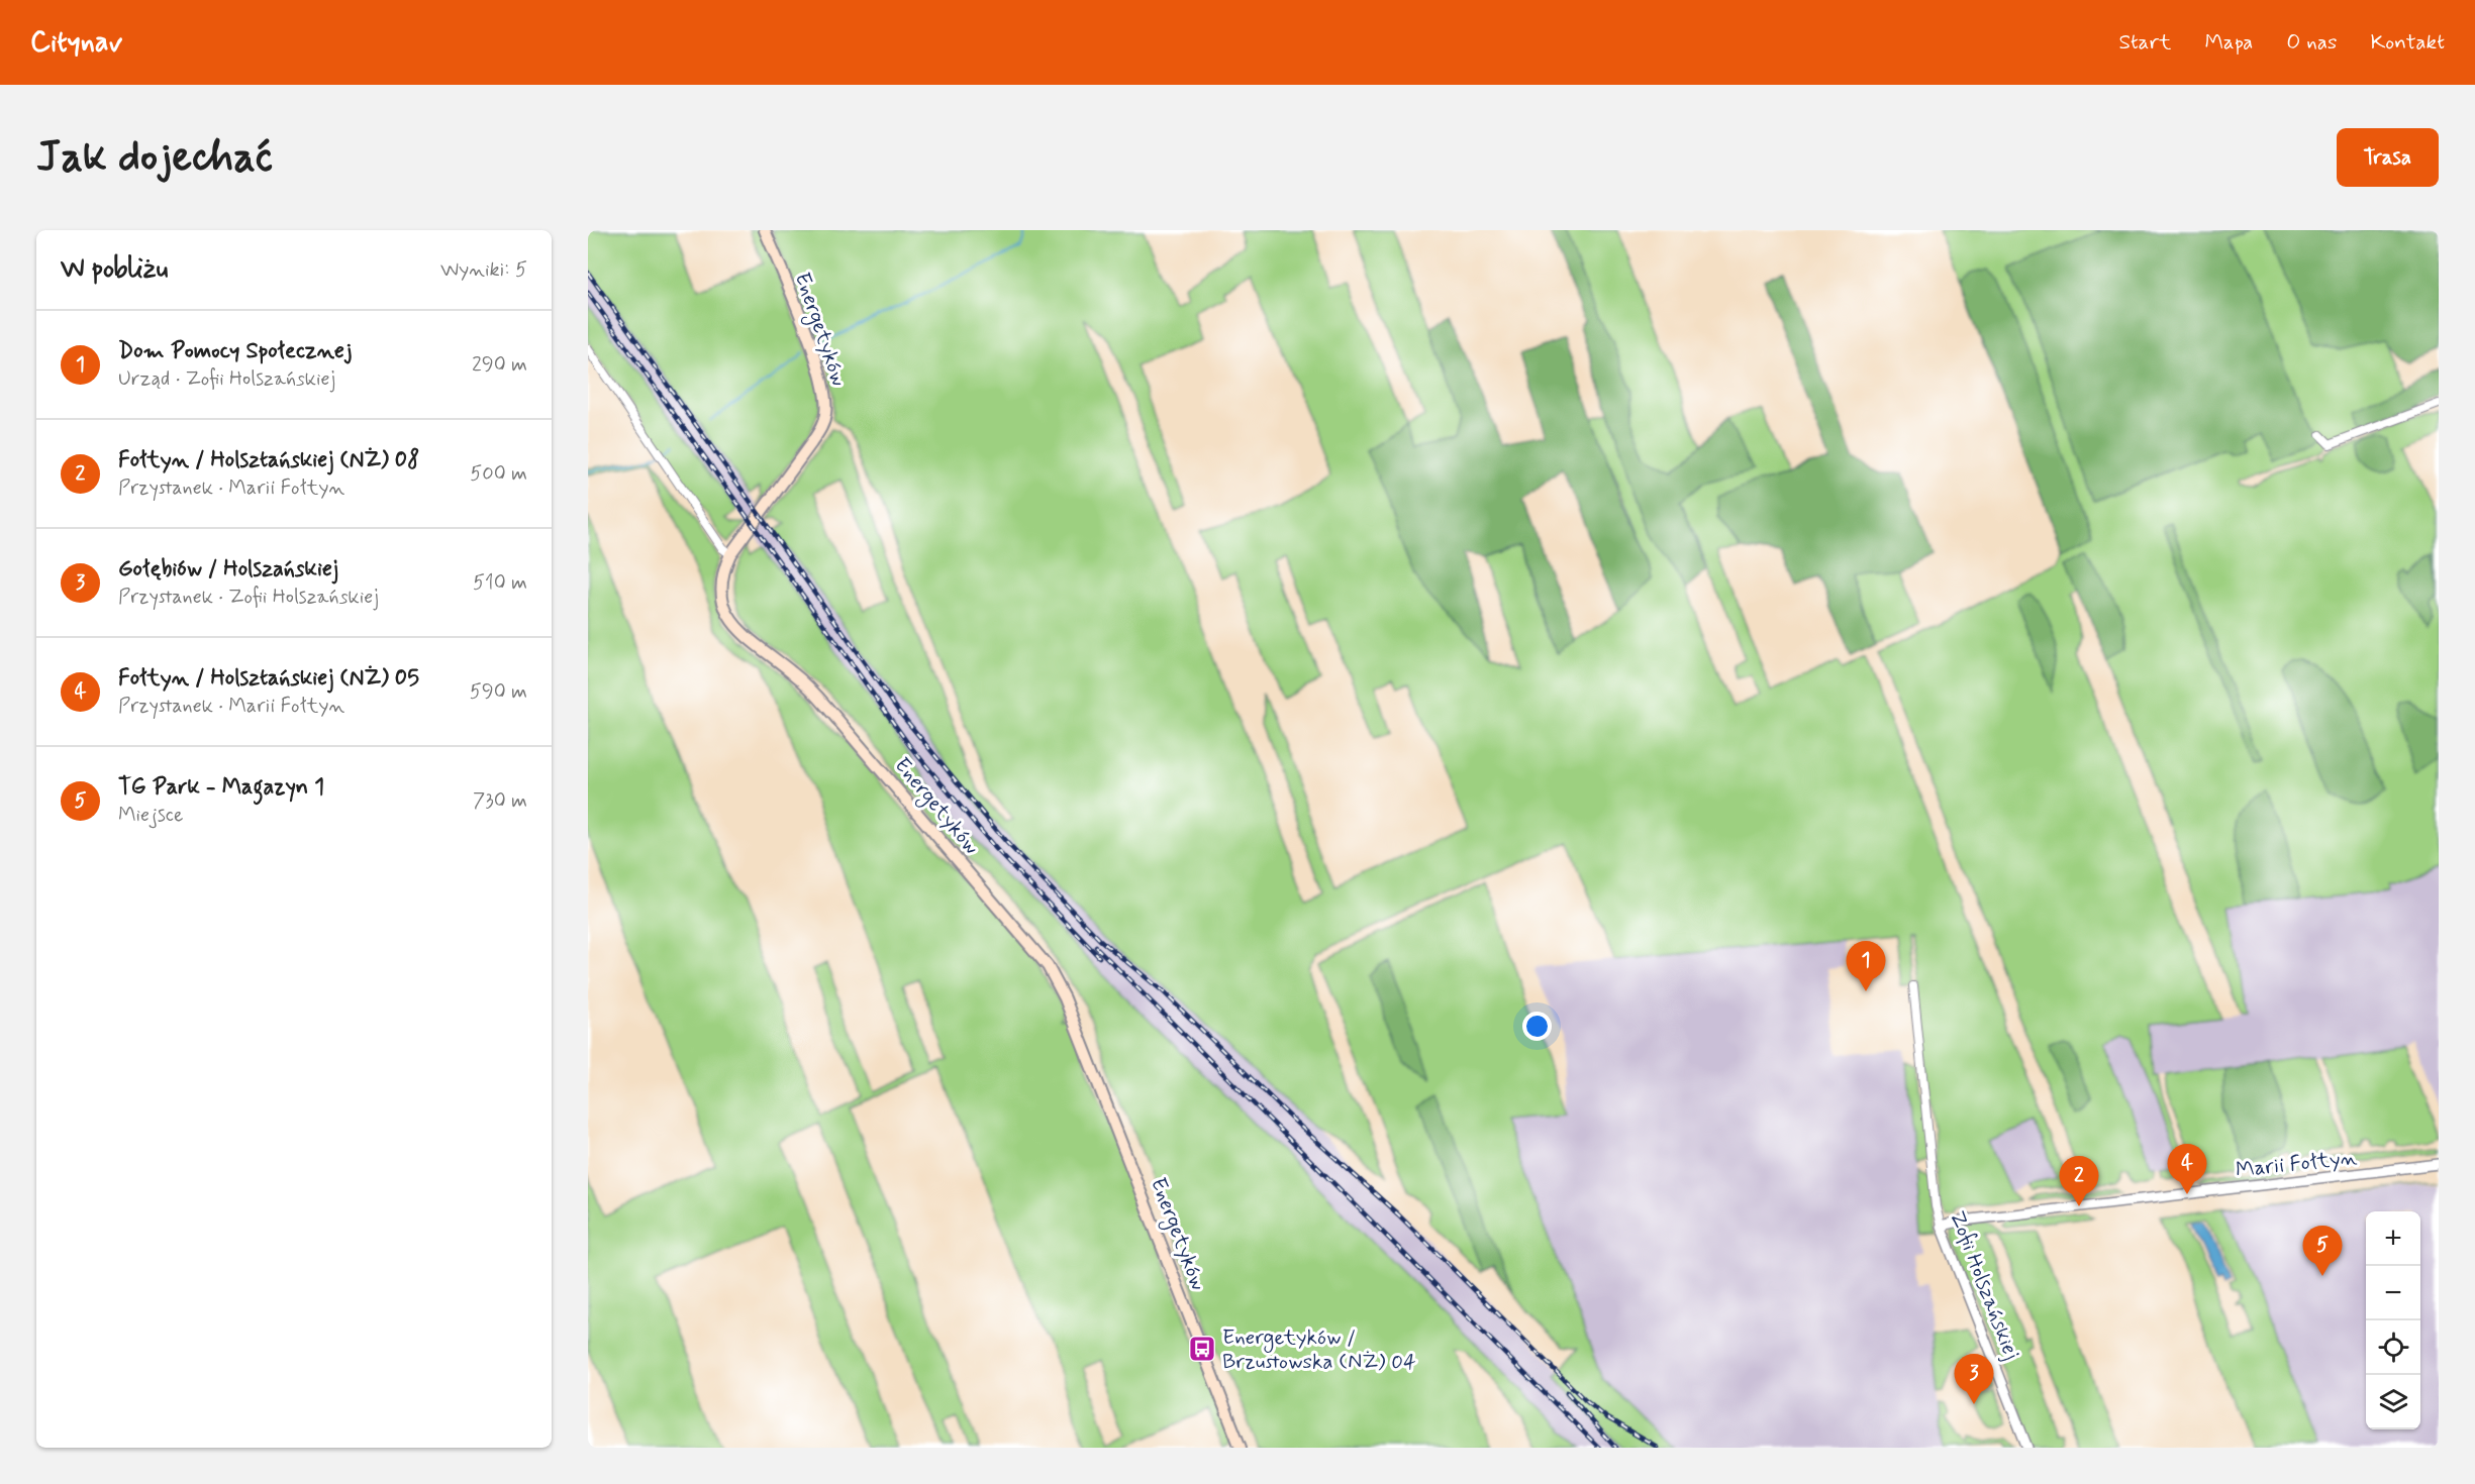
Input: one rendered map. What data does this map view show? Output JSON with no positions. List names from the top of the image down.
{
  "streets": {
    "main road": ["Energetyków"],
    "street": ["Marii Fołtyn", "Zofii Holszańskiej"]
  },
  "crossings": [
    ["Marii Fołtyn", "Zofii Holszańskiej"]
  ],
  "places": {
    "bus stop": ["Energetyków / Brzustowska (NŻ) 04"]
  },
  "page": {
    "header": "Citynav",
    "nav": [
      "Start",
      "Mapa",
      "O nas",
      "Kontakt"
    ],
    "buttons": "Trasa",
    "title": "Jak dojechać",
    "heading": ["W pobliżu", "Wyniki: 5"],
    "list": [
      {
        "mark": "1",
        "name": "Dom Pomocy Społecznej",
        "note": "Urząd · Zofii Holszańskiej",
        "value": "290 m"
      },
      {
        "mark": "2",
        "name": "Fołtyn / Holsztańskiej (NŻ) 08",
        "note": "Przystanek · Marii Fołtyn",
        "value": "500 m"
      },
      {
        "mark": "3",
        "name": "Gołębiów / Holszańskiej",
        "note": "Przystanek · Zofii Holszańskiej",
        "value": "510 m"
      },
      {
        "mark": "4",
        "name": "Fołtyn / Holsztańskiej (NŻ) 05",
        "note": "Przystanek · Marii Fołtyn",
        "value": "590 m"
      },
      {
        "mark": "5",
        "name": "TG Park - Magazyn 1",
        "note": "Miejsce",
        "value": "730 m"
      }
    ],
    "pins": [
      "1",
      "4",
      "2",
      "5",
      "3"
    ],
    "map_buttons": ["+", "−"]
  }
}
